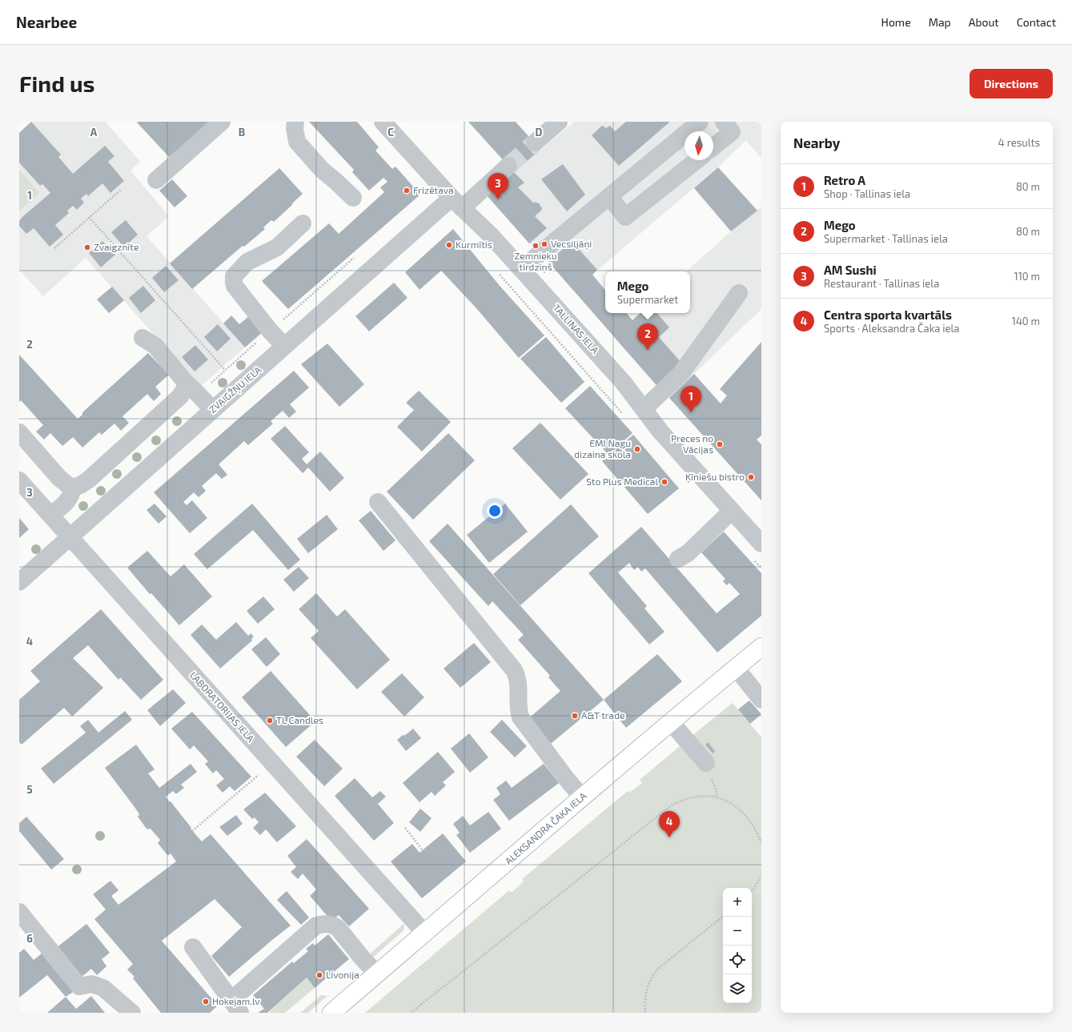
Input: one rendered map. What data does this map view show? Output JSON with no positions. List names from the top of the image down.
{
  "streets": {
    "main road": ["ALEKSANDRA ČAKA IELA"],
    "street": ["TALLINAS IELA", "ZVAIGŽŅU IELA", "LABORATORIJAS IELA"]
  },
  "crossings": [
    ["TALLINAS IELA", "ZVAIGŽŅU IELA"],
    ["ZVAIGŽŅU IELA", "LABORATORIJAS IELA"],
    ["LABORATORIJAS IELA", "ALEKSANDRA ČAKA IELA"]
  ],
  "places": [
    "Frizētava",
    "Vecsiljāņi",
    "Kurmītis",
    "Zemnieku tirdziņš",
    "Zvaigznīte",
    "Preces no Vācijas",
    "EMI Nagu dizaina skola",
    "Ķīniešu bistro",
    "Sto Plus Medical",
    "A&T trade",
    "TL Candles",
    "Livonija",
    "Hokejam.lv"
  ],
  "north": "bottom",
  "page": {
    "header": "Nearbee",
    "nav": [
      "Home",
      "Map",
      "About",
      "Contact"
    ],
    "buttons": "Directions",
    "title": "Find us",
    "heading": ["Nearby", "4 results"],
    "list": [
      {
        "mark": "1",
        "name": "Retro A",
        "note": "Shop · Tallinas iela",
        "value": "80 m"
      },
      {
        "mark": "2",
        "name": "Mego",
        "note": "Supermarket · Tallinas iela",
        "value": "80 m"
      },
      {
        "mark": "3",
        "name": "AM Sushi",
        "note": "Restaurant · Tallinas iela",
        "value": "110 m"
      },
      {
        "mark": "4",
        "name": "Centra sporta kvartāls",
        "note": "Sports · Aleksandra Čaka iela",
        "value": "140 m"
      }
    ],
    "pins": [
      "3",
      "2",
      "1",
      "4"
    ],
    "popup": ["Mego", "Supermarket"],
    "map_buttons": ["+", "−"]
  },
  "grid": {
    "columns": [
      "A",
      "B",
      "C",
      "D"
    ],
    "rows": [
      "1",
      "2",
      "3",
      "4",
      "5",
      "6"
    ]
  }
}
